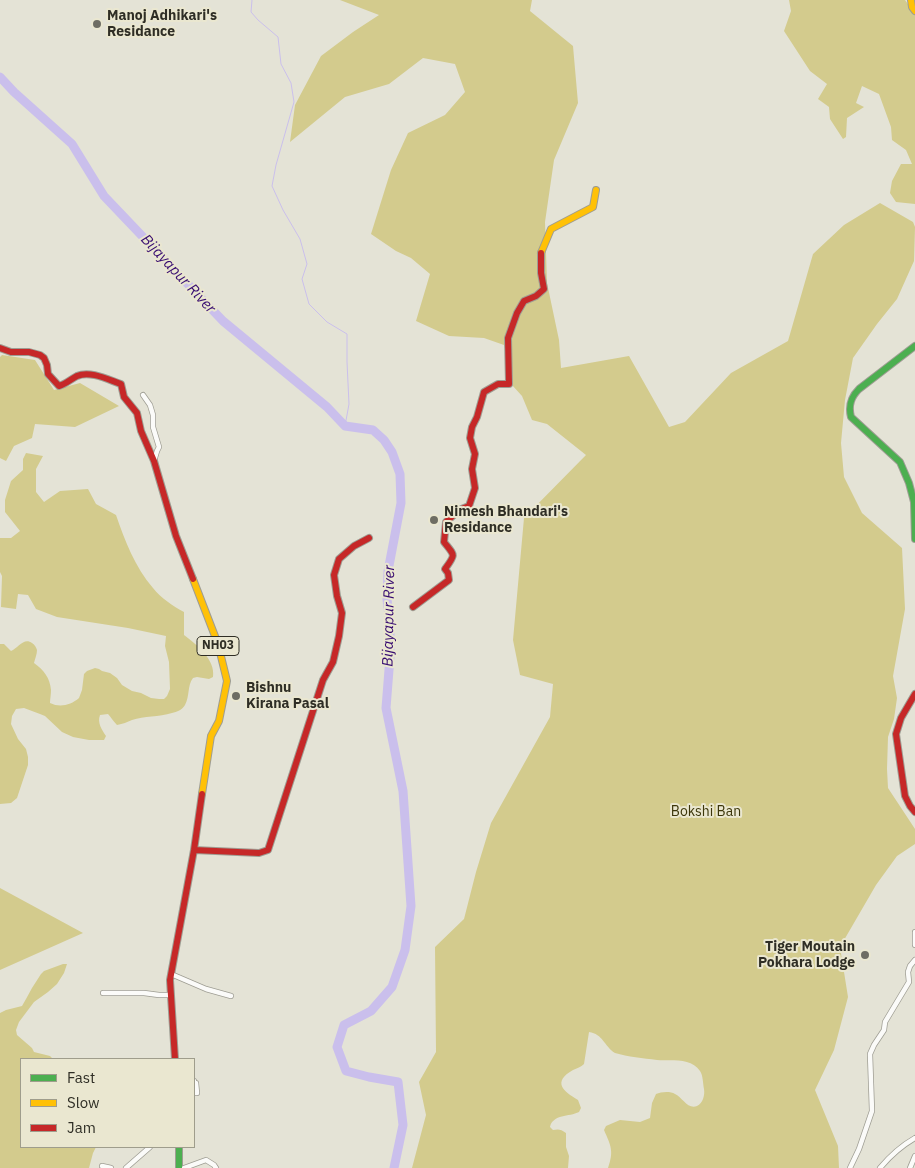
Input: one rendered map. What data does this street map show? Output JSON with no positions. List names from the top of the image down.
{
  "streets": {
    "main road": ["NH03"]
  },
  "water": ["Bijayapur River"],
  "parks": ["Bokshi Ban"],
  "places": [
    "Manoj Adhikari's Residance",
    "Nimesh Bhandari's Residance",
    "Bishnu Kirana Pasal",
    "Tiger Moutain Pokhara Lodge"
  ],
  "legend": ["Fast", "Slow", "Jam"]
}
